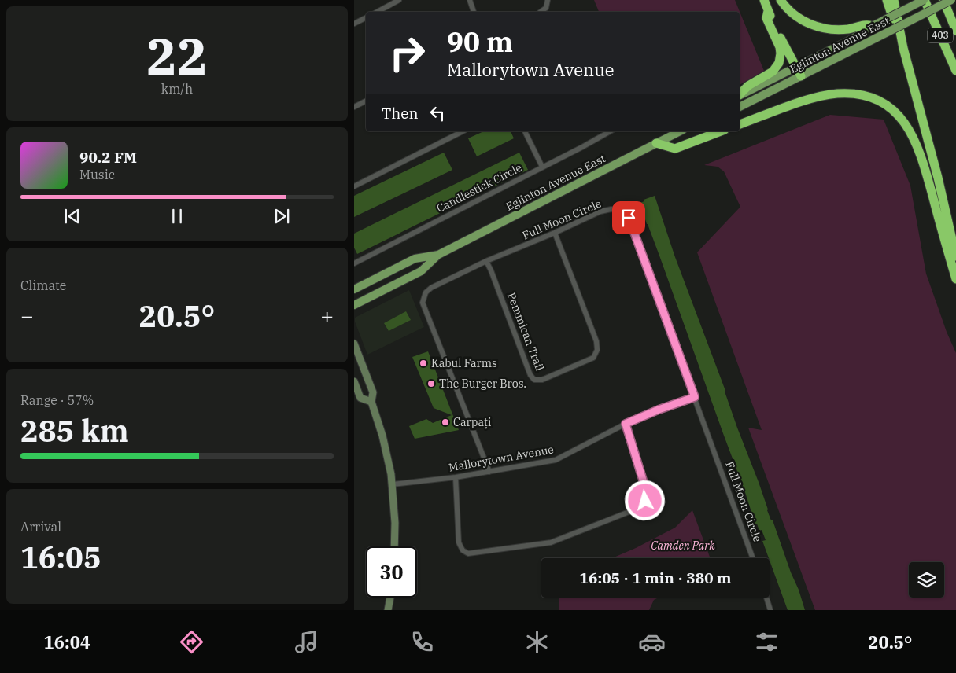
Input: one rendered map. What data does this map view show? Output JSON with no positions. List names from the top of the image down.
{
  "streets": {
    "highway": ["403"],
    "main road": ["Eglinton Avenue East"],
    "street": [
      "Candlestick Circle",
      "Full Moon Circle",
      "Pemmican Trail",
      "Mallorytown Avenue"
    ]
  },
  "crossings": [
    ["403", "Eglinton Avenue East"],
    ["Full Moon Circle", "Pemmican Trail"],
    ["Full Moon Circle", "Mallorytown Avenue"]
  ],
  "parks": ["Camden Park"],
  "places": ["Kabul Farms", "The Burger Bros.", "Carpați"],
  "page": {
    "tile": [
      ["22", "km/h"],
      "Climate",
      ["Range · 57%", "285 km"],
      ["Arrival", "16:05"]
    ],
    "turn": ["90 m", "Mallorytown Avenue"],
    "then": "Then",
    "song": ["90.2 FM", "Music"],
    "heat": ["−", "20.5°", "+"],
    "limit": "30",
    "trip": "16:05 · 1 min · 380 m",
    "tabs": ["16:04", "20.5°"]
  }
}
